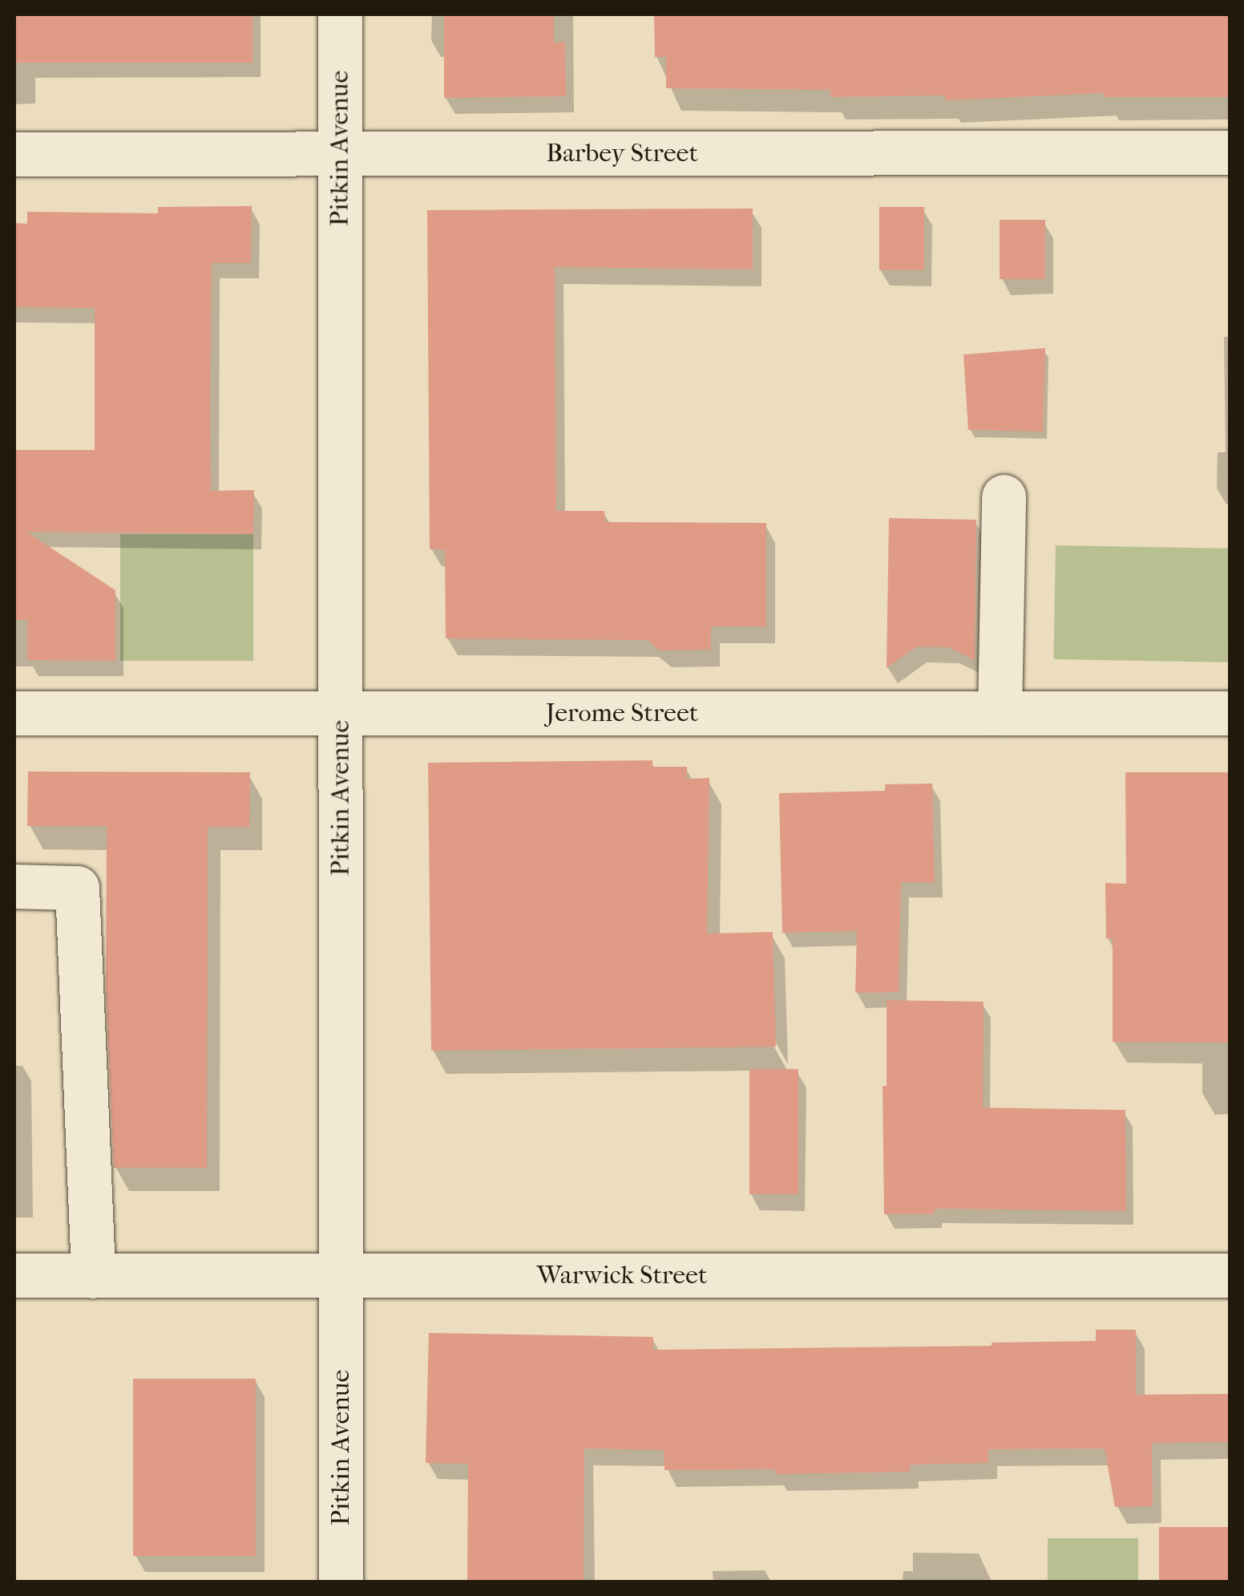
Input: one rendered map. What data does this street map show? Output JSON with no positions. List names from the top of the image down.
{
  "streets": {
    "street": [
      "Pitkin Avenue",
      "Barbey Street",
      "Jerome Street",
      "Warwick Street"
    ]
  },
  "crossings": [
    ["Pitkin Avenue", "Barbey Street"],
    ["Pitkin Avenue", "Jerome Street"],
    ["Pitkin Avenue", "Warwick Street"]
  ]
}
